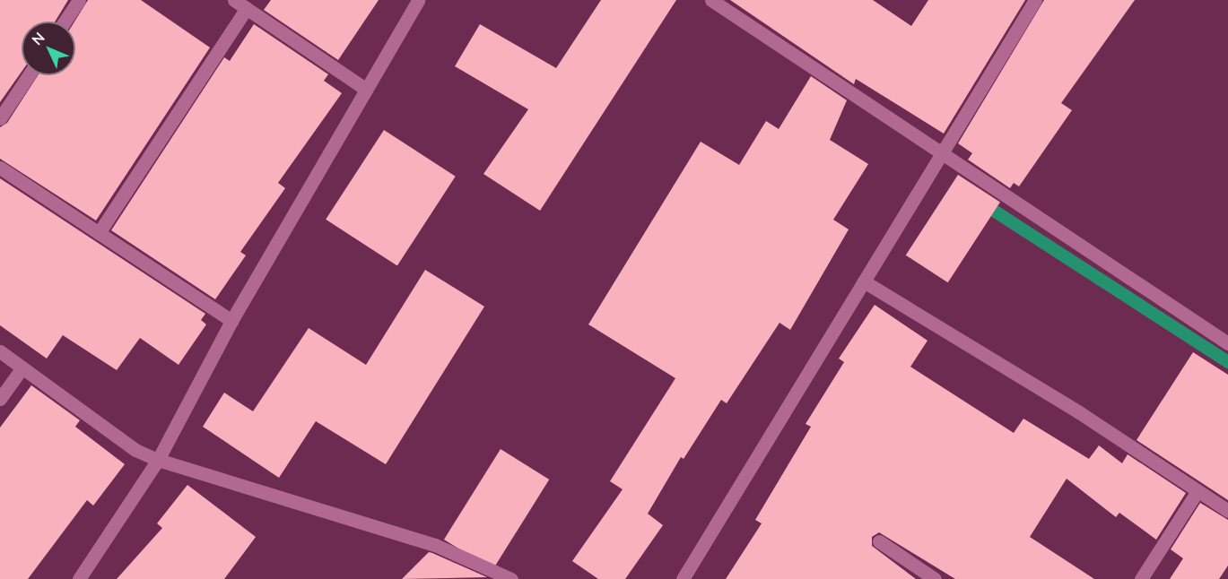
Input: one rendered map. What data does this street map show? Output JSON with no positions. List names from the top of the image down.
{
  "north": "top left"
}
